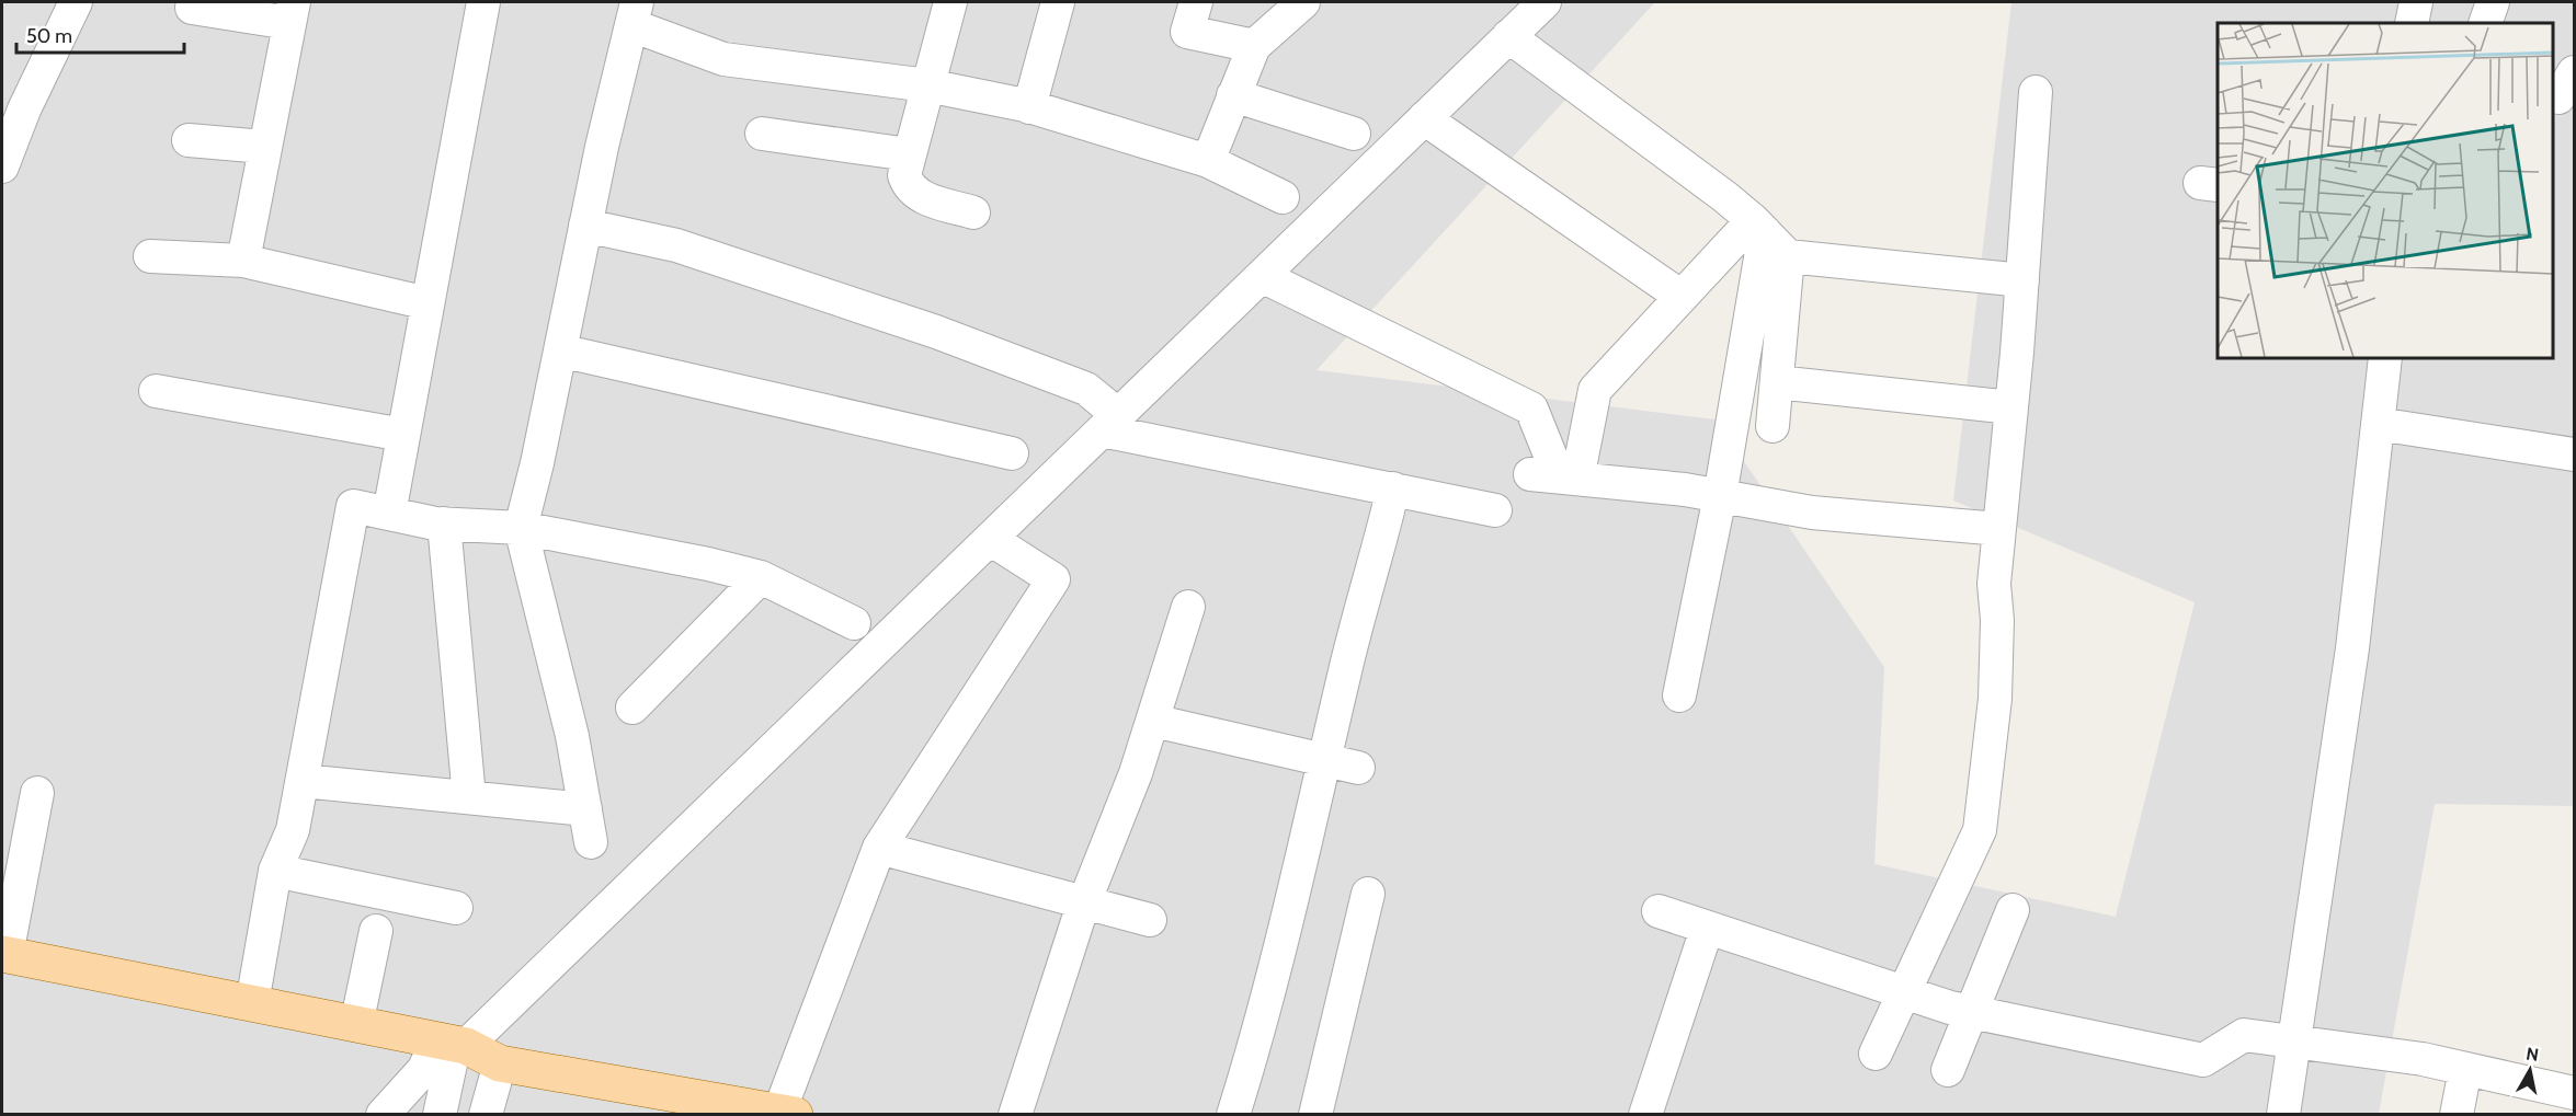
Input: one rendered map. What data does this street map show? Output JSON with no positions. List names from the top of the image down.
{
  "scale_bar": "50 m",
  "north": "top"
}
